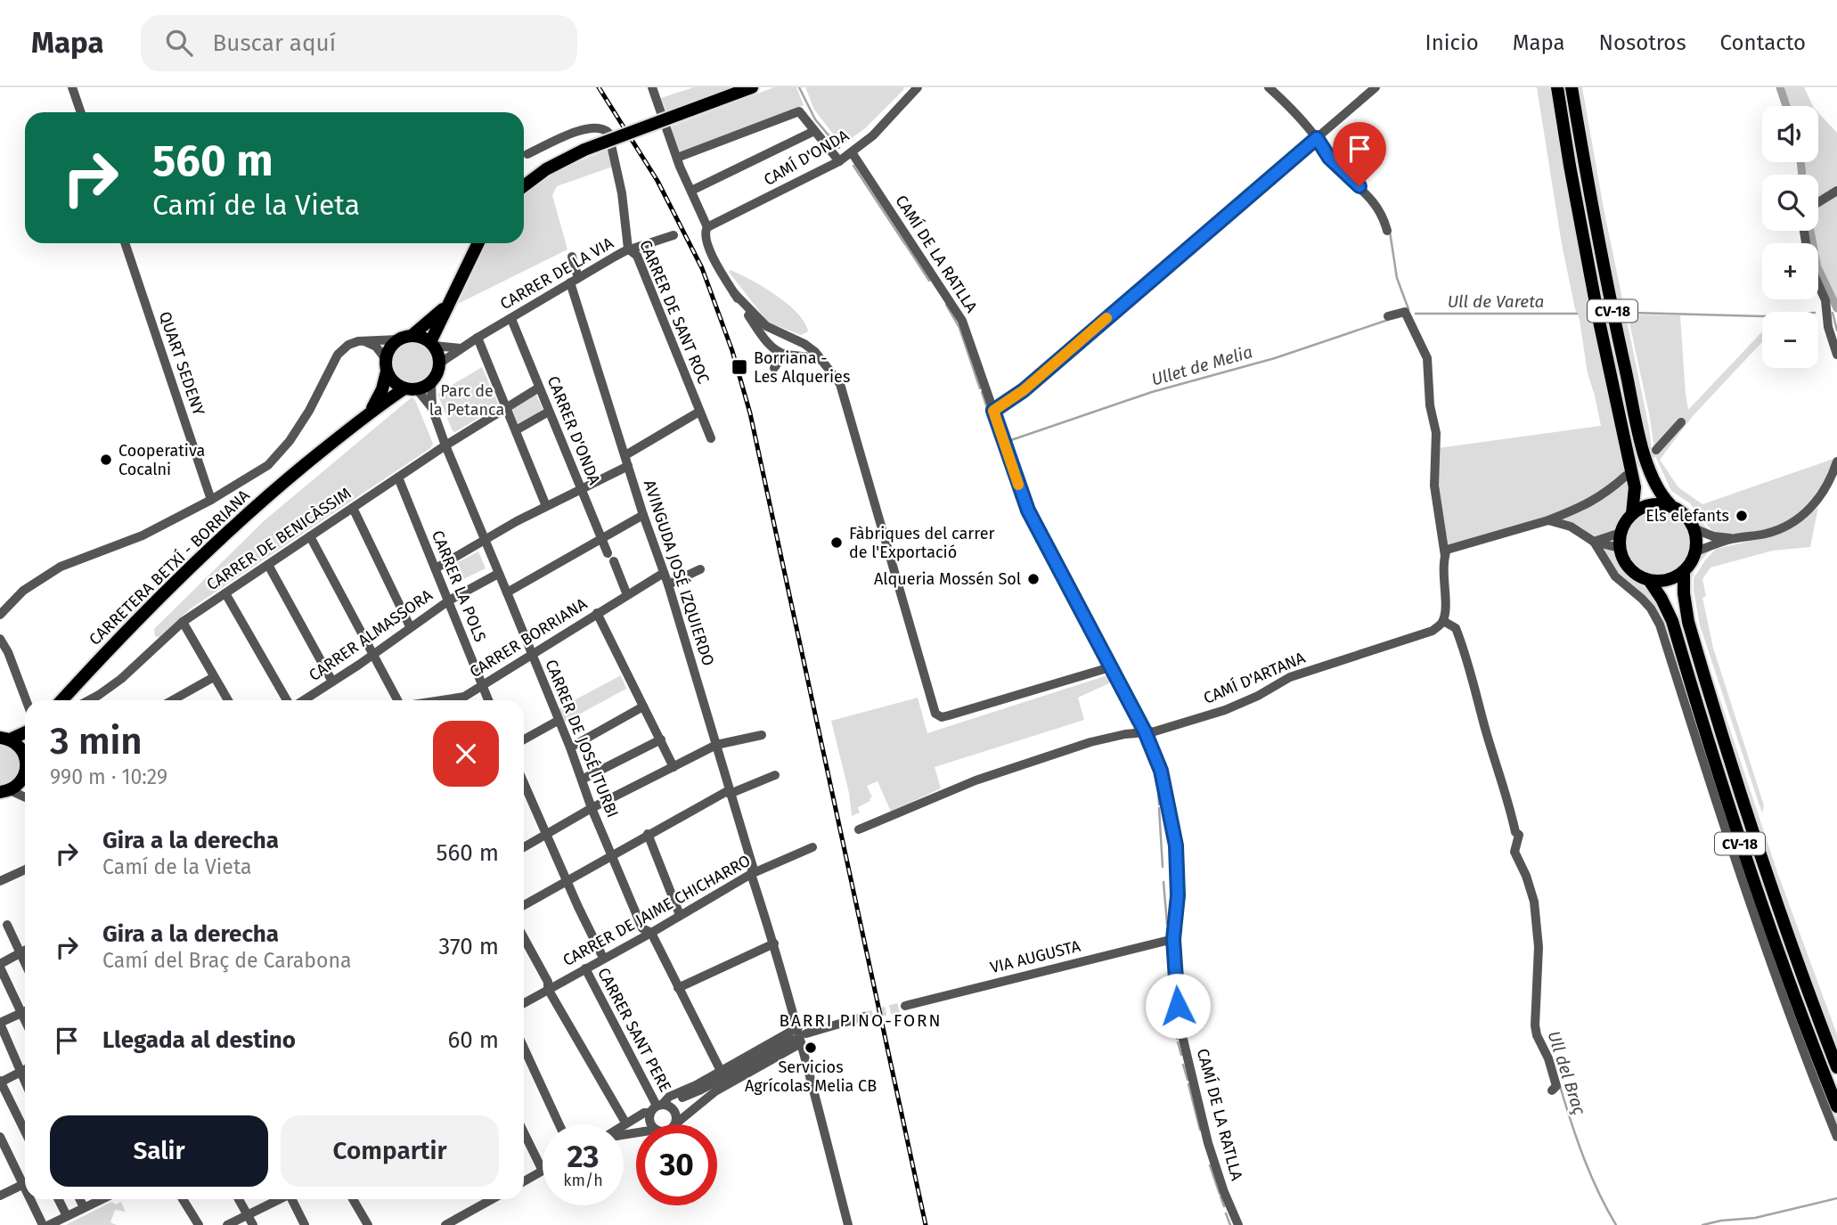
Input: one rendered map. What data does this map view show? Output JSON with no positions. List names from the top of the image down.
{
  "streets": {
    "main road": ["CV-18", "CARRETERA BETXÍ - BORRIANA"],
    "street": [
      "CAMÍ D'ONDA",
      "CAMÍ DE LA RATLLA",
      "CARRER DE LA VIA",
      "CARRER DE SANT ROC",
      "QUART SEDENY",
      "CARRER D'ONDA",
      "CARRER DE BENICÀSSIM",
      "AVINGUDA JOSÉ IZQUIERDO",
      "CARRER LA POLS",
      "CARRER ALMASSORA",
      "CARRER BORRIANA",
      "CAMÍ D'ARTANA",
      "CARRER DE JOSÉ ITURBI",
      "CARRER DE JAIME CHICHARRO",
      "VIA AUGUSTA",
      "CARRER SANT PERE"
    ]
  },
  "crossings": [
    ["CAMÍ D'ONDA", "CAMÍ DE LA RATLLA"],
    ["CAMÍ DE LA RATLLA", "CAMÍ D'ARTANA"],
    ["CAMÍ DE LA RATLLA", "VIA AUGUSTA"],
    ["CARRER DE LA VIA", "CARRER DE SANT ROC"],
    ["CARRER DE LA VIA", "CARRER D'ONDA"],
    ["CARRER DE LA VIA", "CARRETERA BETXÍ - BORRIANA"],
    ["CARRER DE LA VIA", "AVINGUDA JOSÉ IZQUIERDO"],
    ["CARRER DE LA VIA", "CARRER DE JOSÉ ITURBI"],
    ["CARRER D'ONDA", "CARRER DE BENICÀSSIM"],
    ["CARRER D'ONDA", "CARRER BORRIANA"],
    ["CARRER DE BENICÀSSIM", "CARRER LA POLS"],
    ["CARRER DE BENICÀSSIM", "CARRER DE JOSÉ ITURBI"],
    ["CARRETERA BETXÍ - BORRIANA", "CARRER DE JOSÉ ITURBI"],
    ["AVINGUDA JOSÉ IZQUIERDO", "CARRER BORRIANA"],
    ["AVINGUDA JOSÉ IZQUIERDO", "CARRER DE JAIME CHICHARRO"],
    ["CARRER LA POLS", "CARRER ALMASSORA"],
    ["CARRER LA POLS", "CARRER BORRIANA"],
    ["CARRER ALMASSORA", "CARRER DE JOSÉ ITURBI"],
    ["CARRER BORRIANA", "CARRER DE JOSÉ ITURBI"],
    ["CARRER DE JOSÉ ITURBI", "CARRER DE JAIME CHICHARRO"],
    ["CARRER DE JAIME CHICHARRO", "CARRER SANT PERE"]
  ],
  "districts": ["BARRI PINO-FORN"],
  "water": ["Ull de Vareta", "Ullet de Melia", "Ull del Braç"],
  "parks": ["Parc de la Petanca"],
  "places": {
    "transit": ["Borriana - Les Alqueries"],
    "other": [
      "Cooperativa Cocalni",
      "Els elefants",
      "Fàbriques del carrer de l'Exportació",
      "Alqueria Mossén Sol",
      "Servicios Agrícolas Melia CB"
    ]
  },
  "page": {
    "header": "Mapa",
    "search": "Buscar aquí",
    "nav": [
      "Inicio",
      "Mapa",
      "Nosotros",
      "Contacto"
    ],
    "map_buttons": ["+", "−"],
    "turn": ["560 m", "Camí de la Vieta"],
    "heading": ["3 min", "990 m · 10:29"],
    "list": [
      {
        "name": "Gira a la derecha",
        "note": "Camí de la Vieta",
        "value": "560 m"
      },
      {
        "name": "Gira a la derecha",
        "note": "Camí del Braç de Carabona",
        "value": "370 m"
      },
      {
        "name": "Llegada al destino",
        "value": "60 m"
      }
    ],
    "buttons": ["Salir", "Compartir"],
    "speed": "23 km/h",
    "limit": "30"
  }
}
